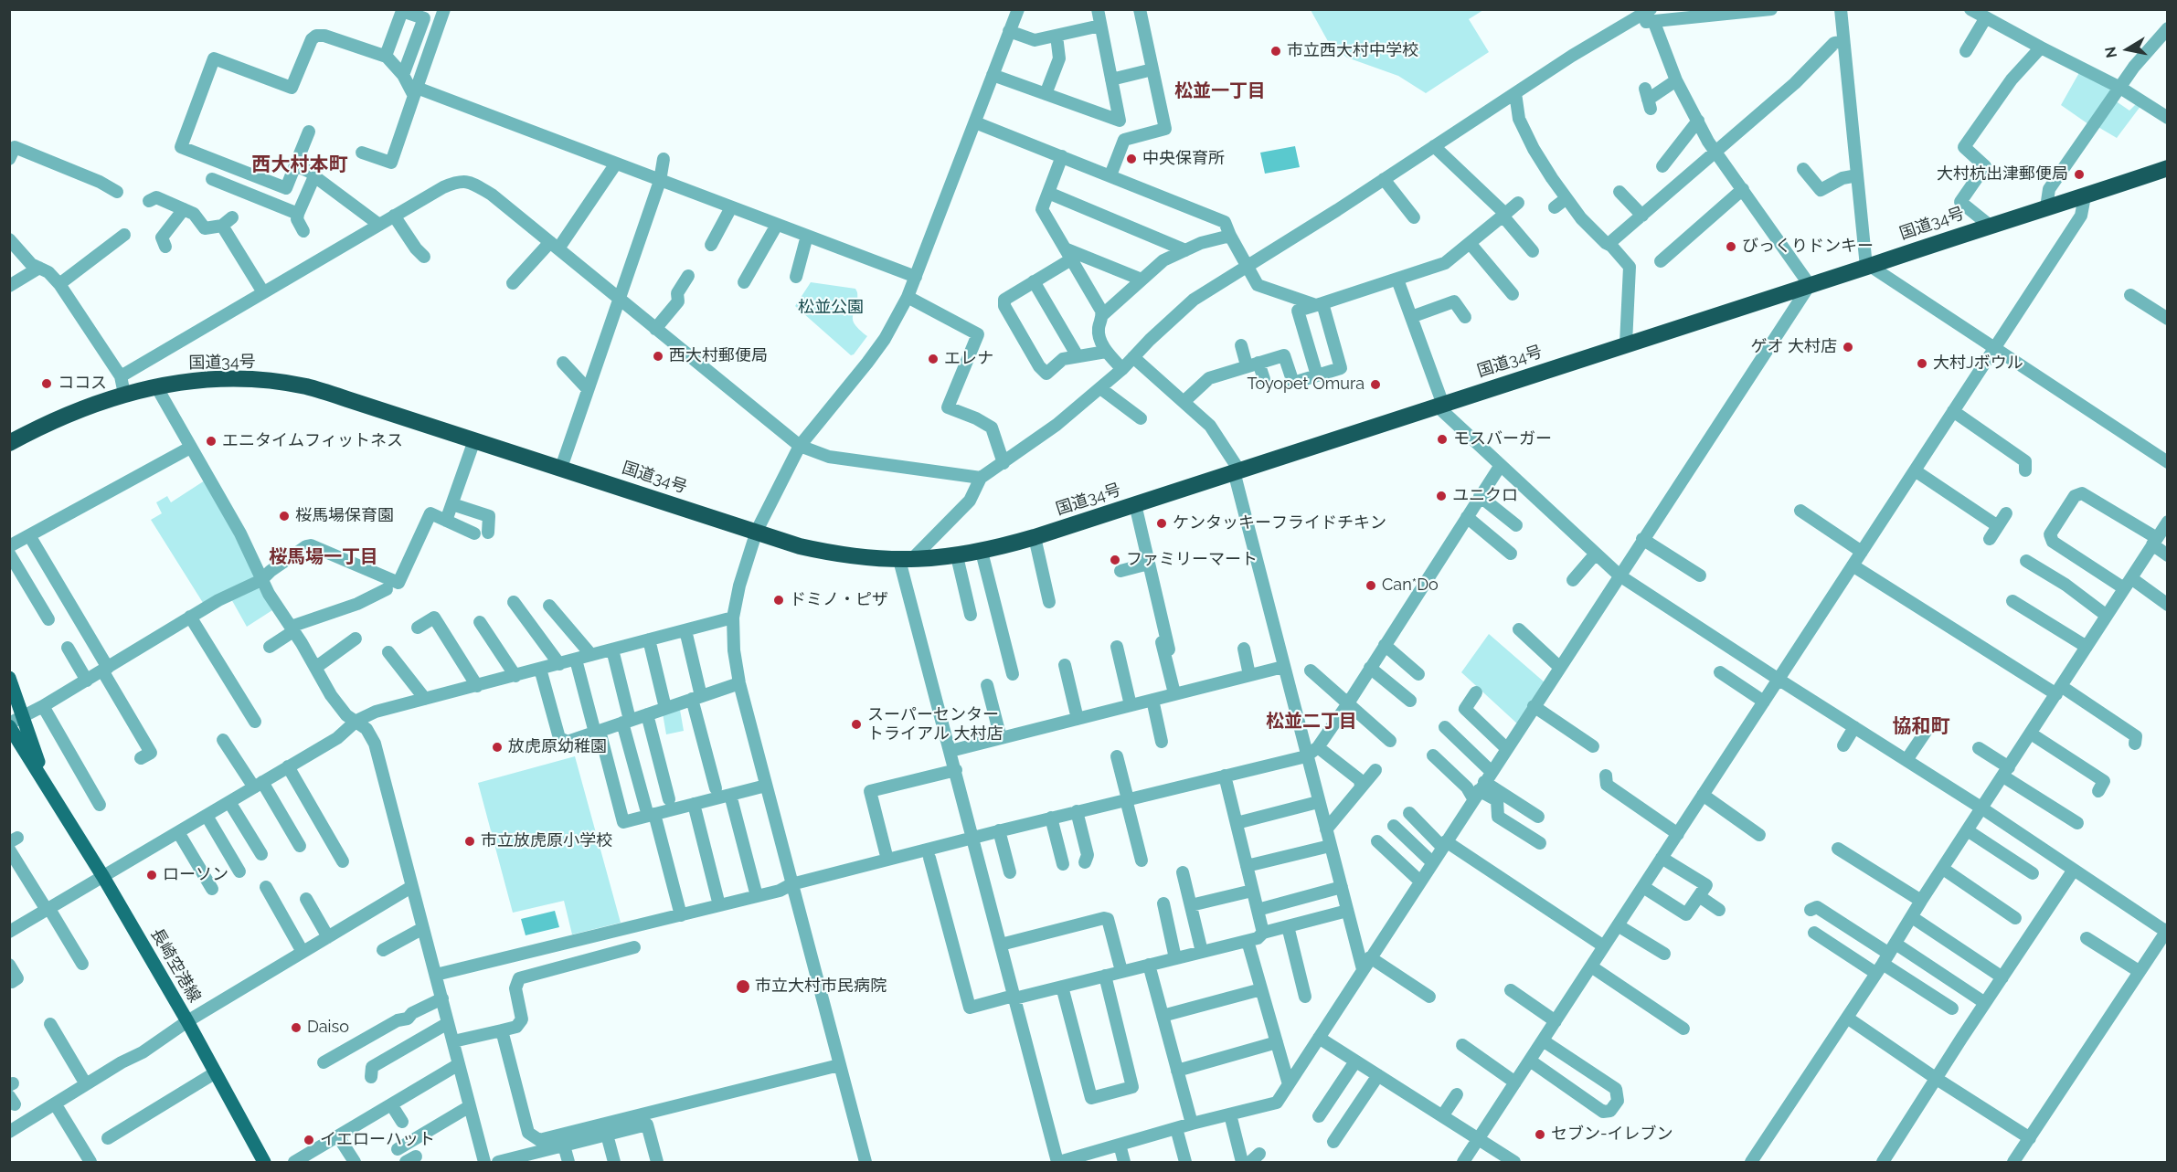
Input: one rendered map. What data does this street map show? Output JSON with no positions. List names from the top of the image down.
{
  "streets": {
    "highway": ["国道34号"],
    "main road": ["長崎空港線"]
  },
  "districts": [
    "松並一丁目",
    "西大村本町",
    "桜馬場一丁目",
    "松並二丁目",
    "協和町"
  ],
  "parks": ["松並公園"],
  "places": [
    "市立西大村中学校",
    "中央保育所",
    "大村杭出津郵便局",
    "びっくりドンキー",
    "ゲオ 大村店",
    "西大村郵便局",
    "エレナ",
    "大村Jボウル",
    "ココス",
    "Toyopet Omura",
    "モスバーガー",
    "エニタイムフィットネス",
    "ユニクロ",
    "桜馬場保育園",
    "ケンタッキーフライドチキン",
    "ファミリーマート",
    "Can*Do",
    "ドミノ・ピザ",
    "スーパーセンター トライアル 大村店",
    "放虎原幼稚園",
    "市立放虎原小学校",
    "ローソン",
    "市立大村市民病院",
    "Daiso",
    "セブン-イレブン",
    "イエローハット"
  ],
  "north": "left"
}
